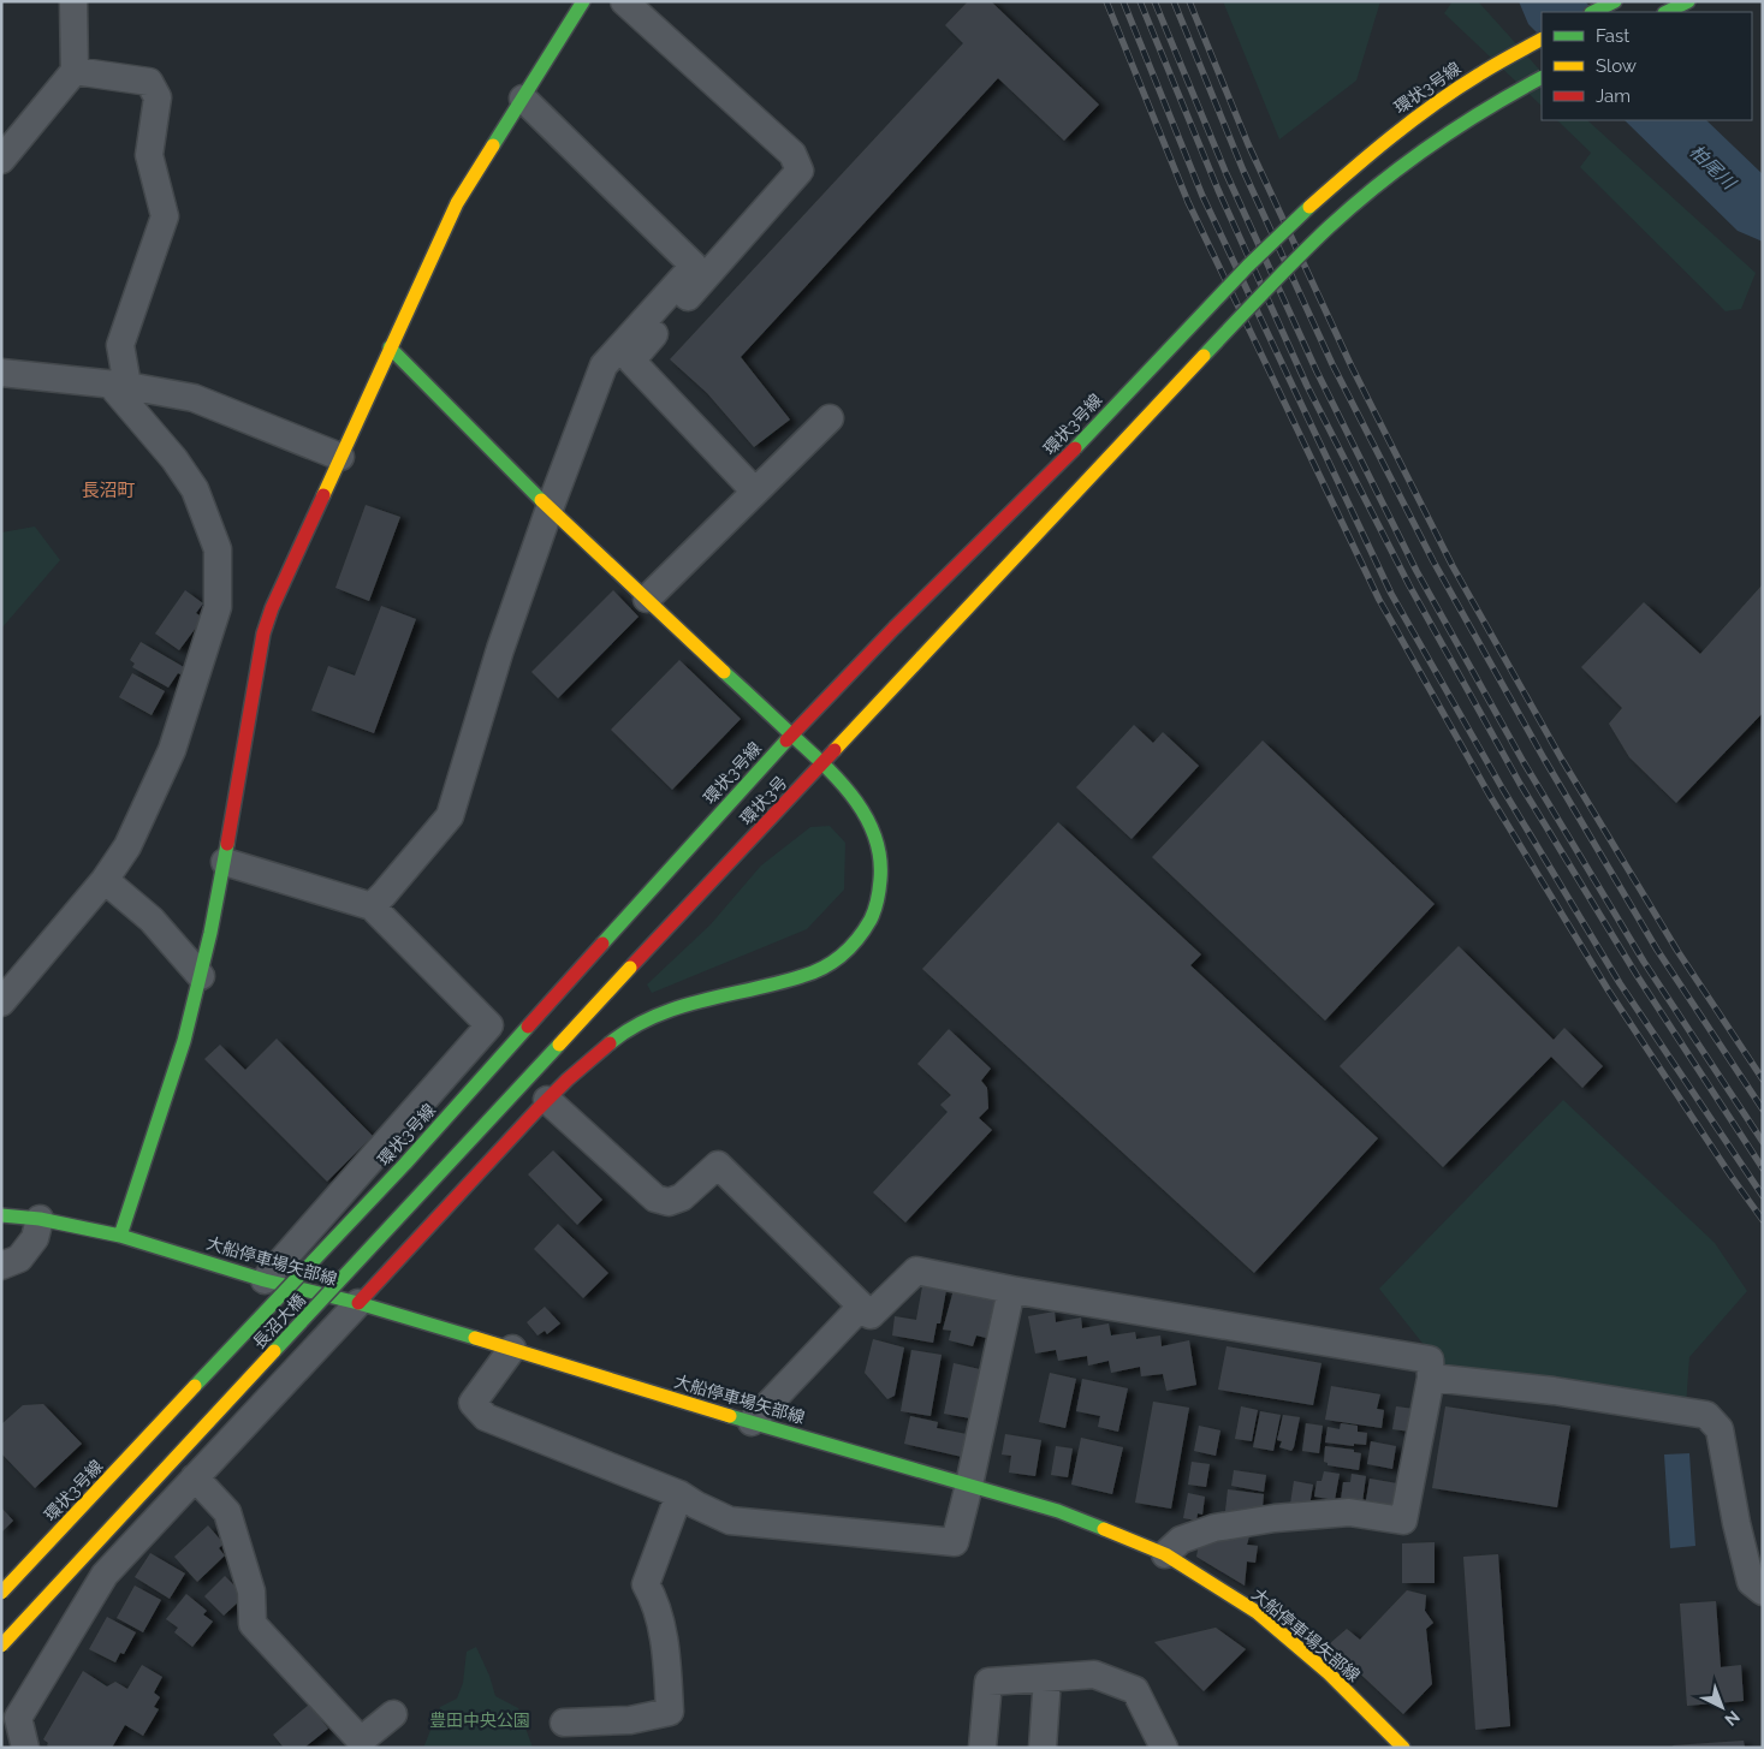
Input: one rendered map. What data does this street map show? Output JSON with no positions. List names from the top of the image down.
{
  "streets": {
    "street": [
      "環状3号線",
      "環状3号",
      "大船停車場矢部線",
      "長沼大橋"
    ]
  },
  "crossings": [
    ["環状3号", "長沼大橋"]
  ],
  "districts": ["長沼町"],
  "water": ["柏尾川"],
  "parks": ["豊田中央公園"],
  "legend": ["Fast", "Slow", "Jam"],
  "north": "bottom right"
}
